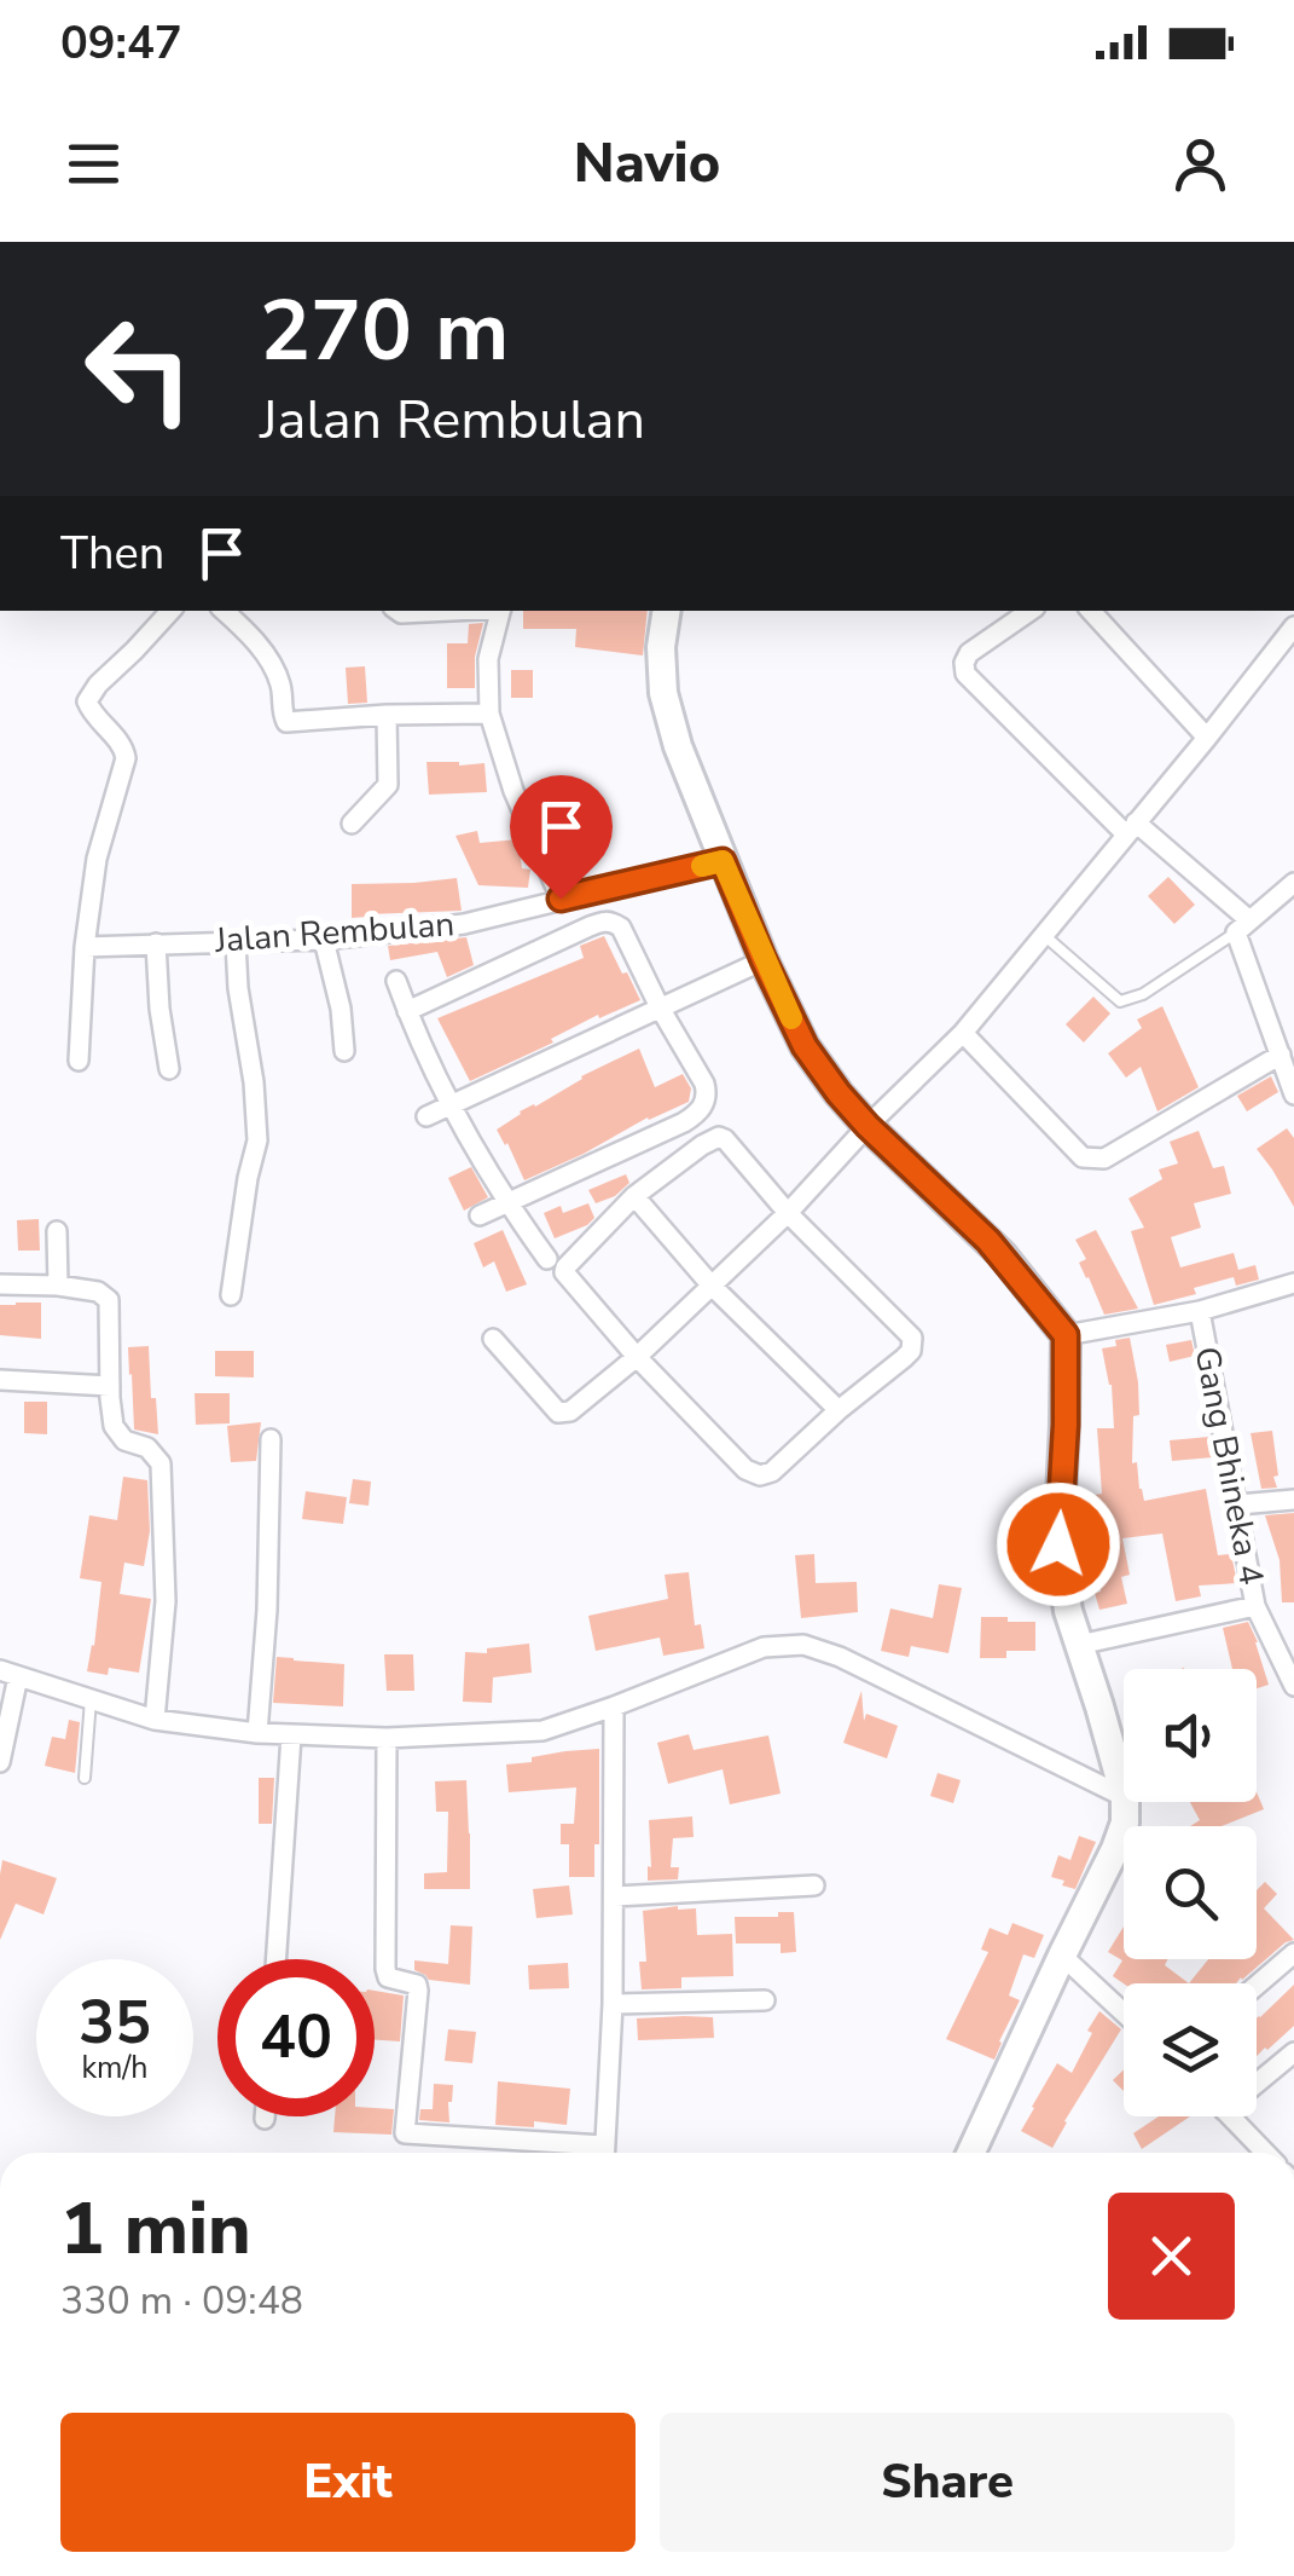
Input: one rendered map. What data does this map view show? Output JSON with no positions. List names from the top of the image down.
{
  "streets": {
    "street": ["Jalan Rembulan", "Gang Bhineka 4"]
  },
  "page": {
    "status": "09:47",
    "header": "Navio",
    "turn": ["270 m", "Jalan Rembulan"],
    "then": "Then",
    "speed": "35 km/h",
    "limit": "40",
    "heading": ["1 min", "330 m · 09:48"],
    "buttons": ["Exit", "Share"]
  }
}
